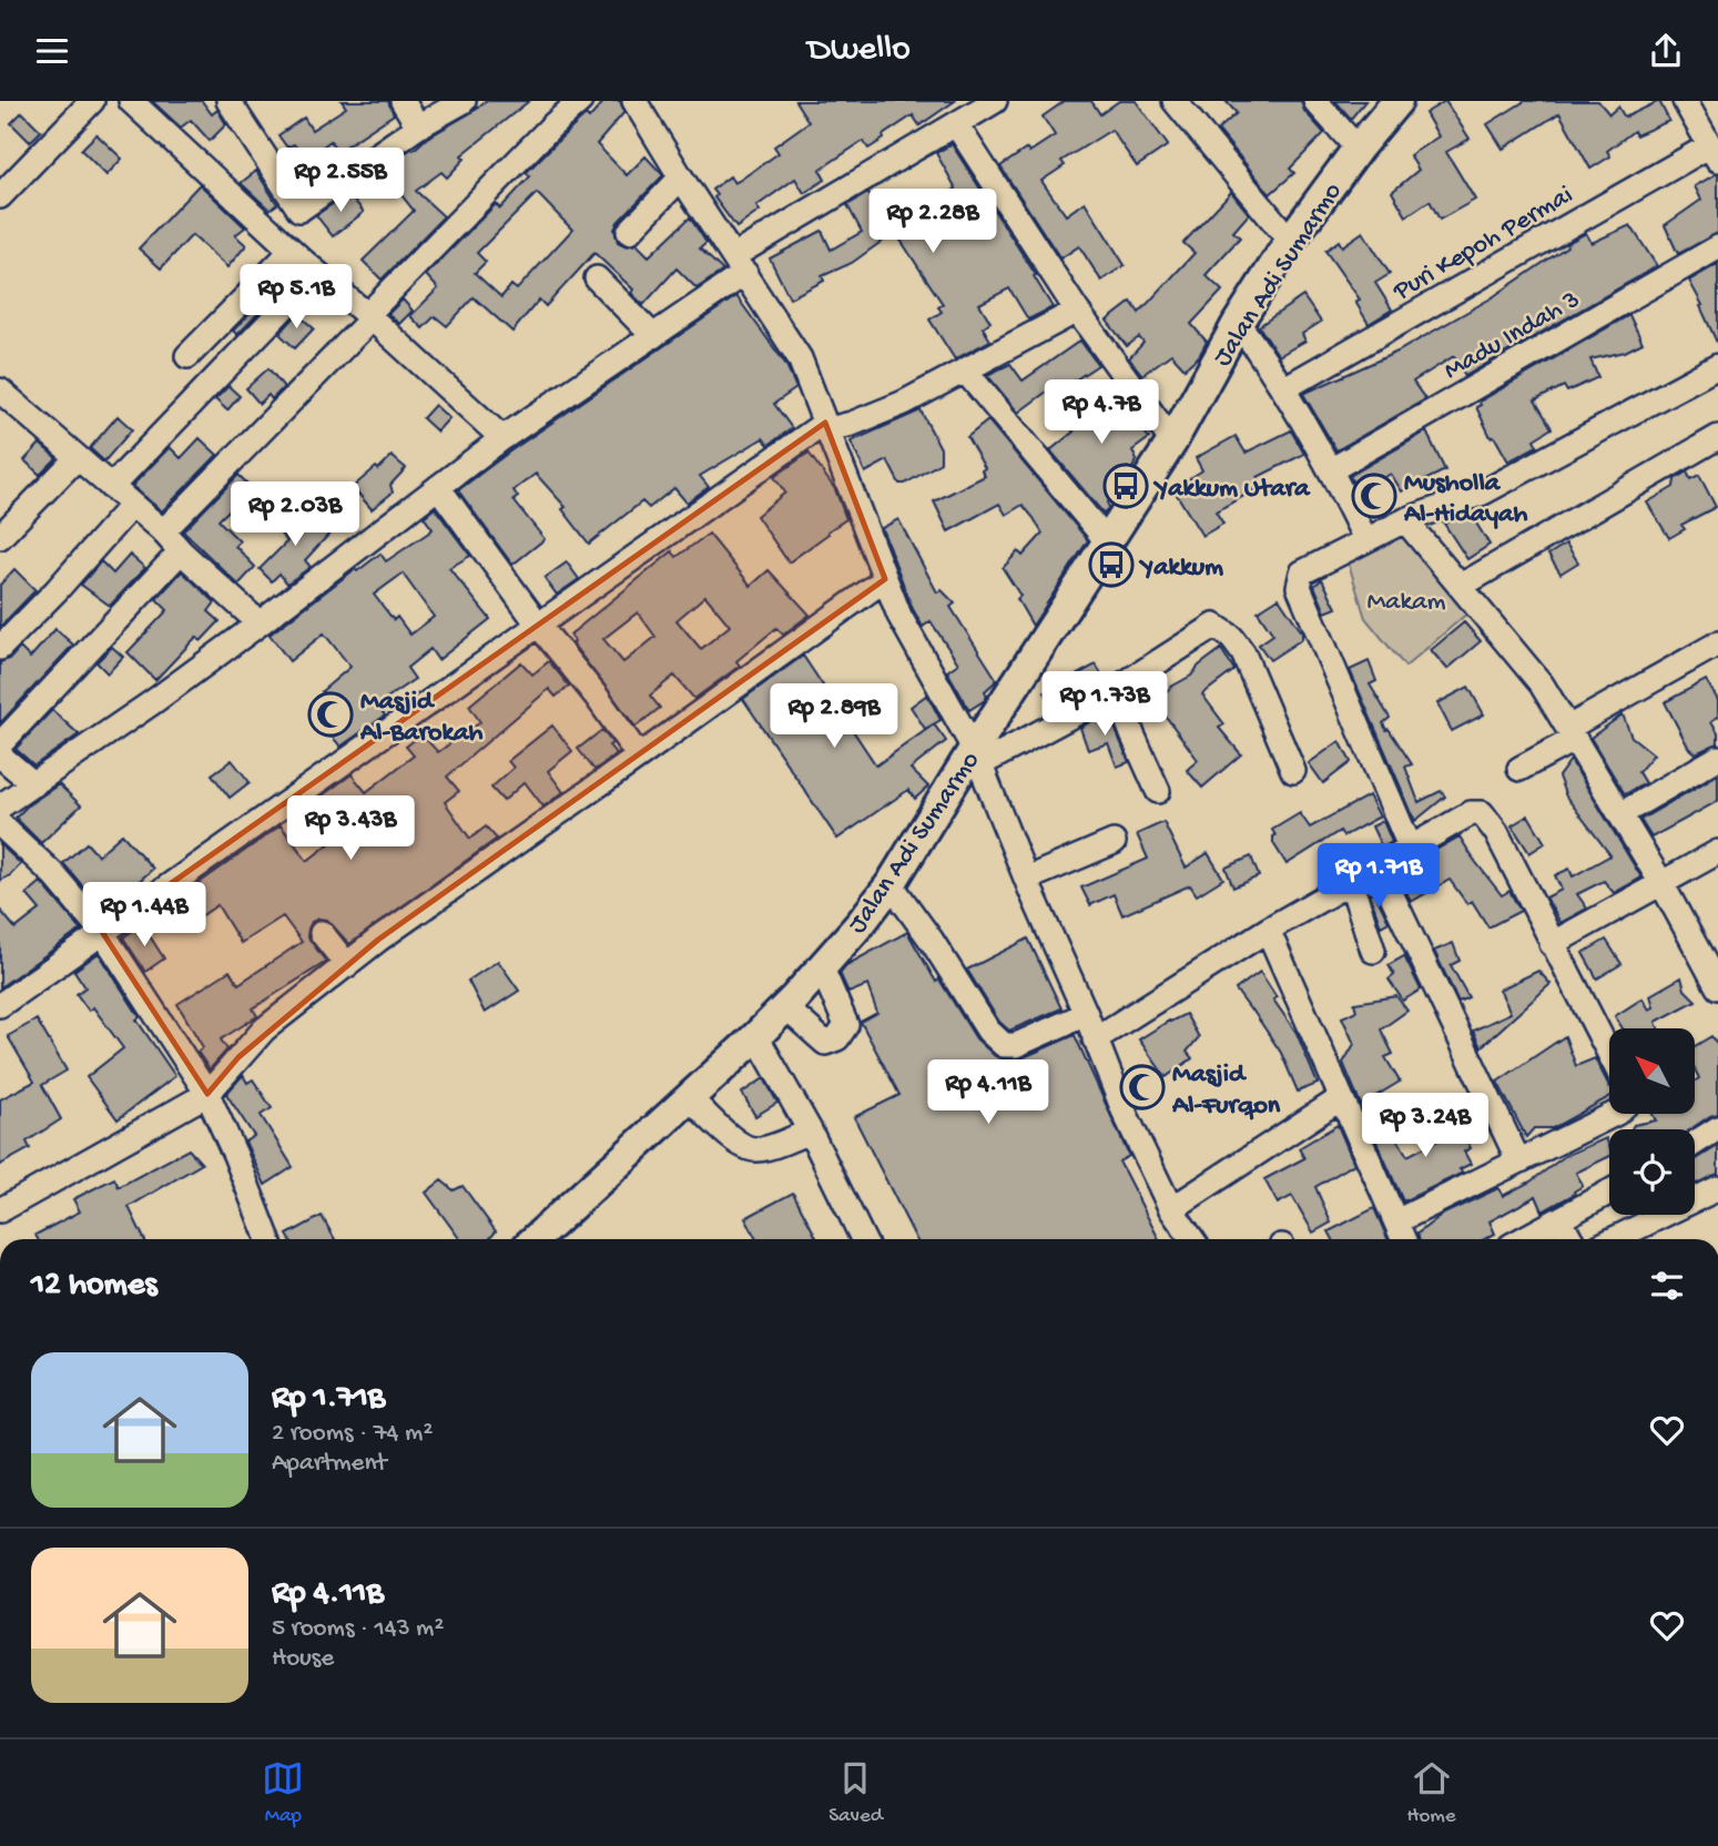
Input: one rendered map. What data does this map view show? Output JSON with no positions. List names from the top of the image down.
{
  "streets": {
    "main road": ["Jalan Adi Sumarmo"],
    "street": ["Puri Kepoh Permai", "Madu Indah 3"]
  },
  "parks": ["Makam"],
  "places": {
    "bus stop": ["Yakkum Utara", "Yakkum"],
    "mosque": ["Musholla Al-Hidayah", "Masjid Al-Barokah", "Masjid Al-Furqon"]
  },
  "north": "top left",
  "page": {
    "header": "Dwello",
    "price": [
      "Rp 2.55B",
      "Rp 2.28B",
      "Rp 5.1B",
      "Rp 4.7B",
      "Rp 2.03B",
      "Rp 1.73B",
      "Rp 2.89B",
      "Rp 3.43B",
      "Rp 1.71B",
      "Rp 1.44B",
      "Rp 4.11B",
      "Rp 3.24B"
    ],
    "heading": "12 homes",
    "list": [
      {
        "name": "Rp 1.71B",
        "note": "2 rooms · 74 m² · Apartment"
      },
      {
        "name": "Rp 4.11B",
        "note": "5 rooms · 143 m² · House"
      }
    ],
    "tabs": ["Map", "Saved", "Home"]
  }
}
